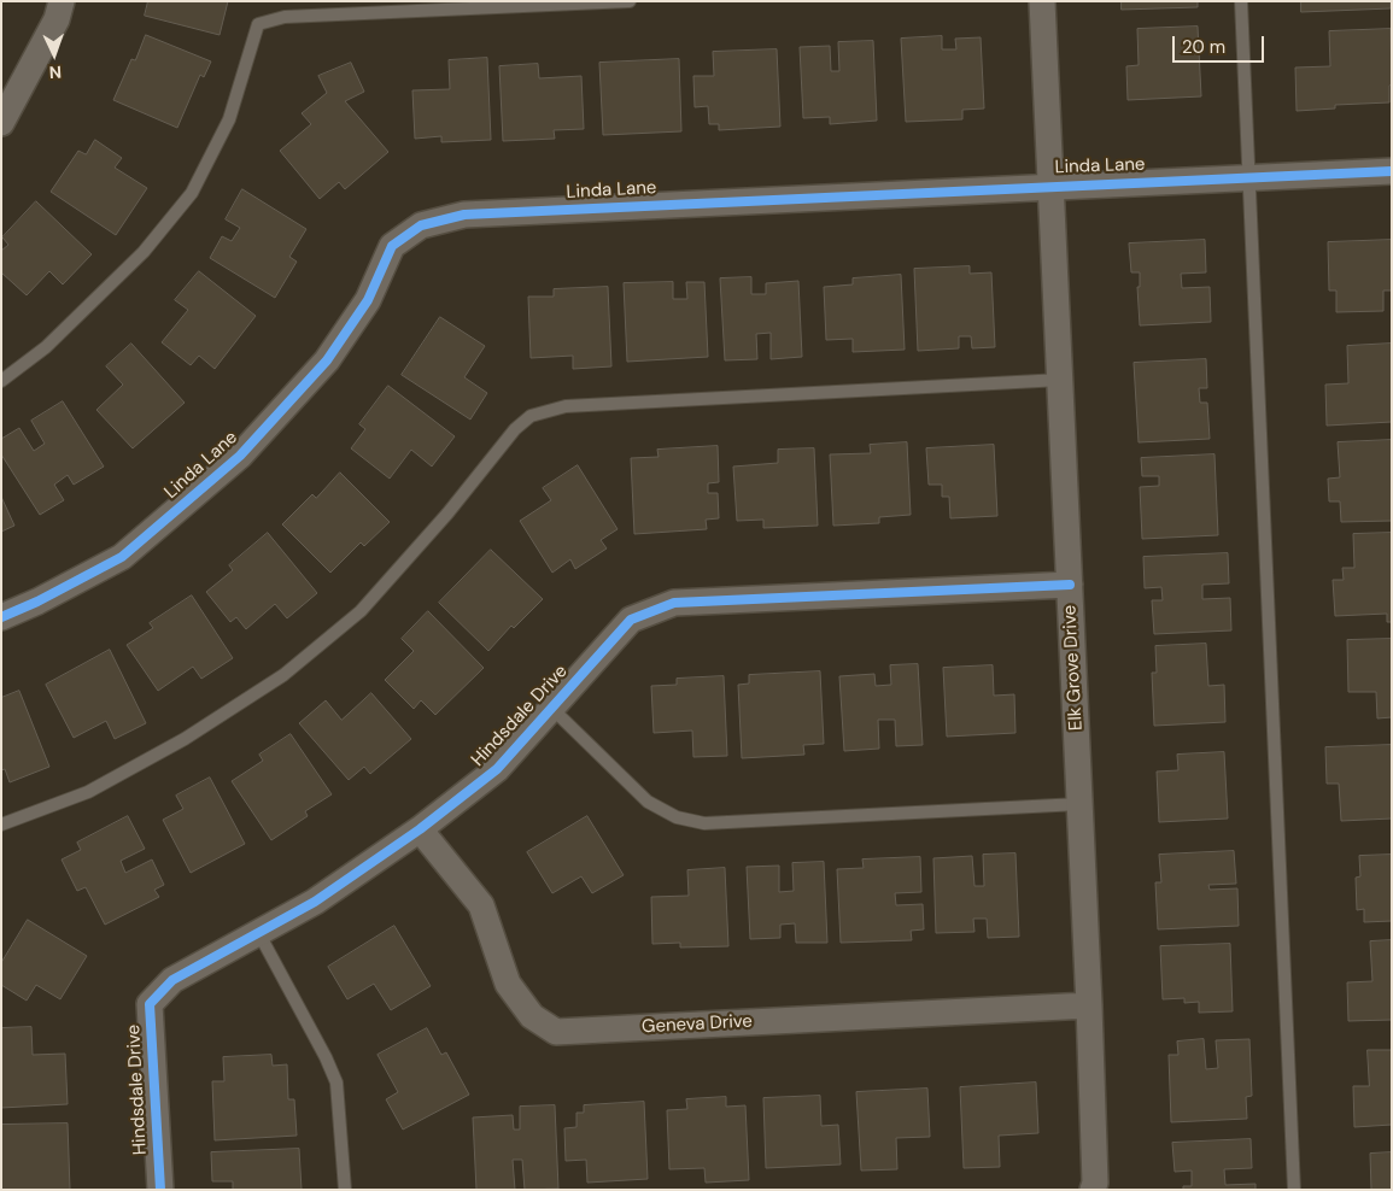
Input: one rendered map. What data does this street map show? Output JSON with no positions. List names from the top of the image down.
{
  "streets": {
    "street": [
      "Linda Lane",
      "Elk Grove Drive",
      "Hindsdale Drive",
      "Geneva Drive"
    ]
  },
  "crossings": [
    ["Linda Lane", "Elk Grove Drive"],
    ["Elk Grove Drive", "Hindsdale Drive"],
    ["Elk Grove Drive", "Geneva Drive"],
    ["Hindsdale Drive", "Geneva Drive"]
  ],
  "scale_bar": "20 m",
  "north": "bottom"
}
